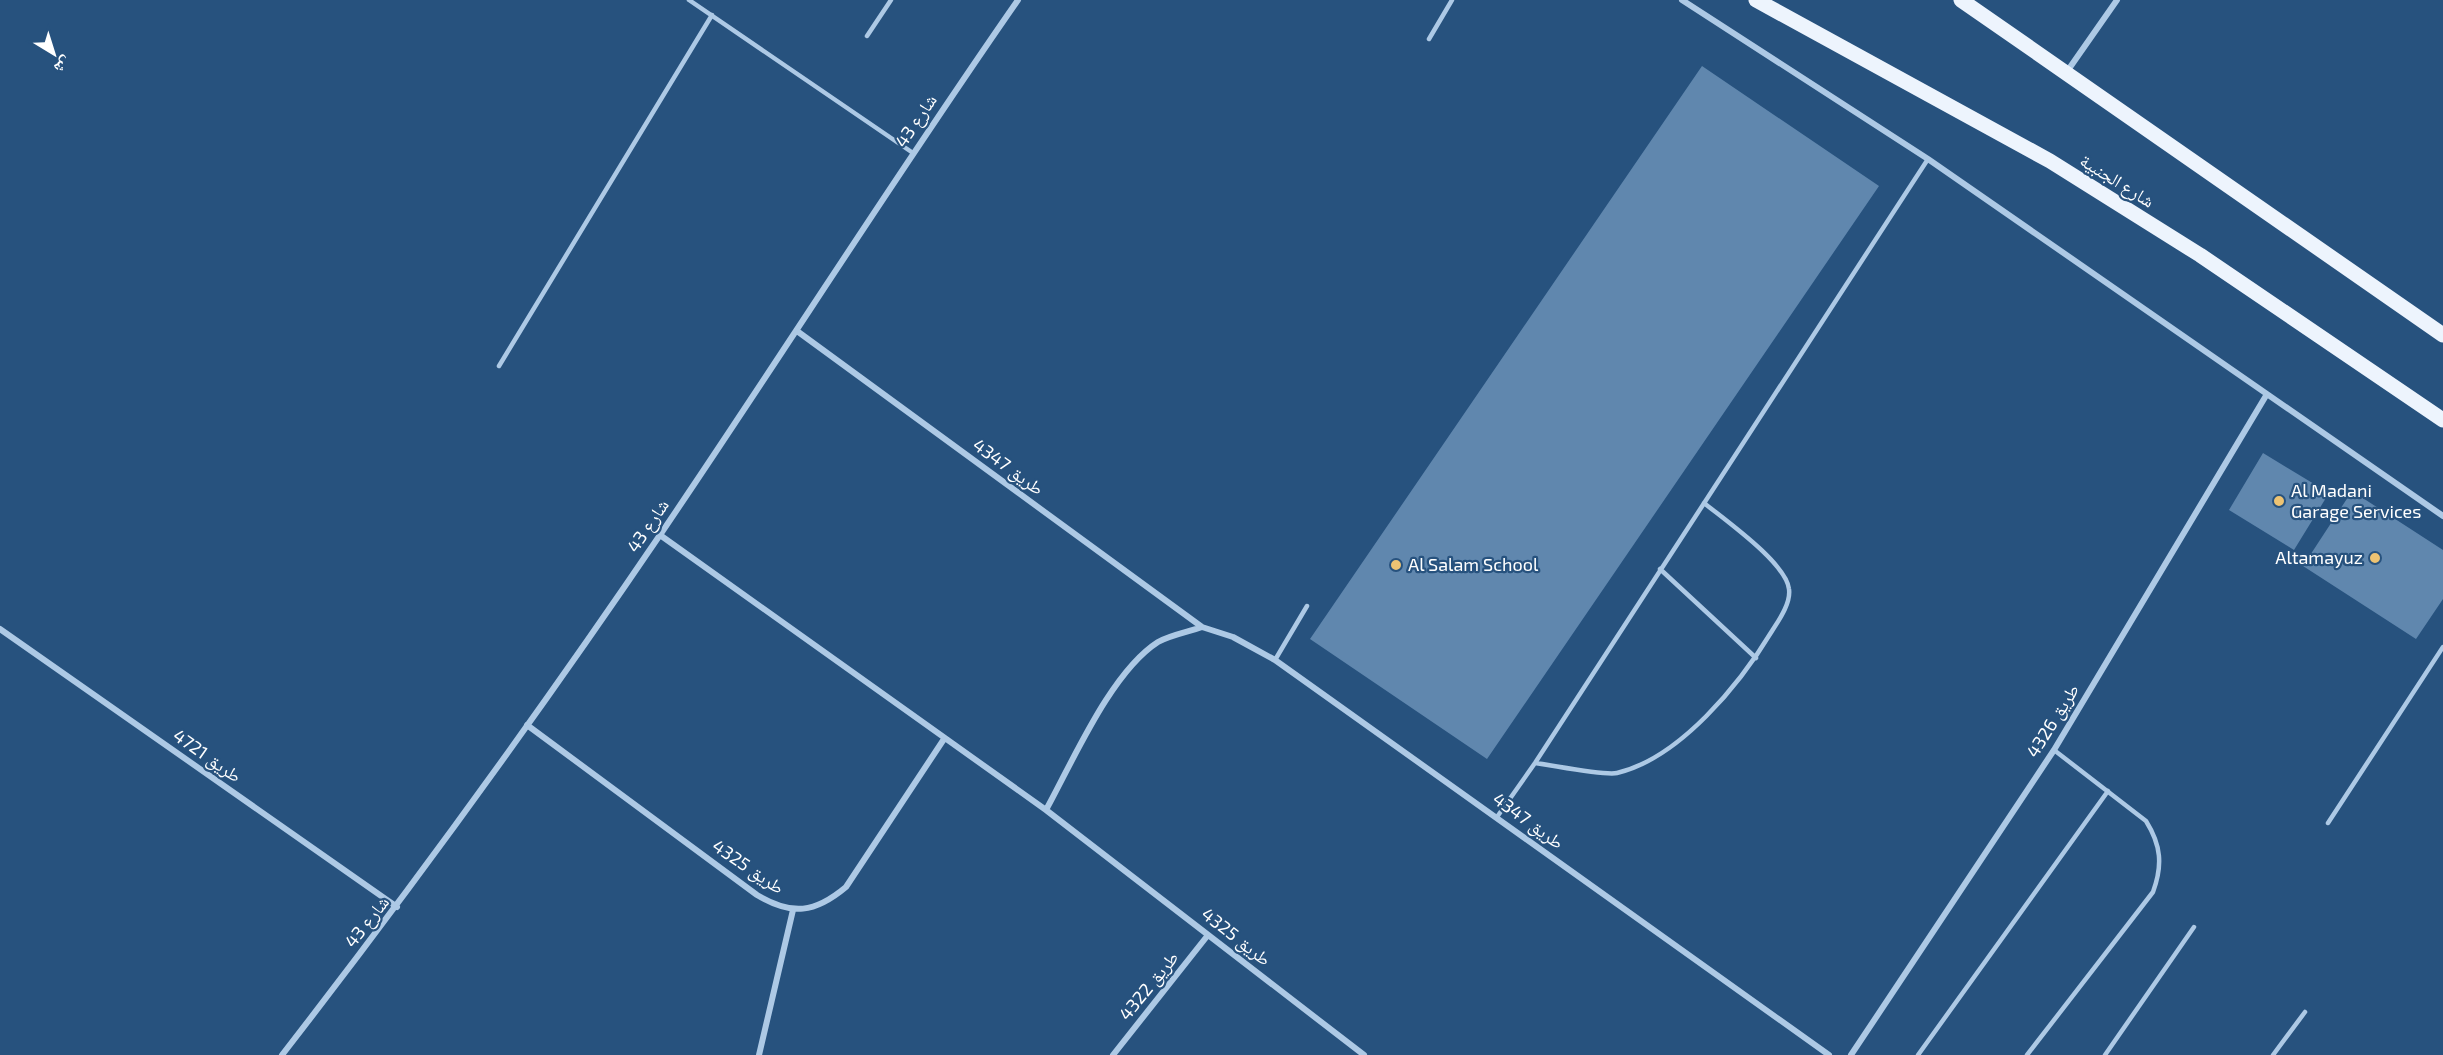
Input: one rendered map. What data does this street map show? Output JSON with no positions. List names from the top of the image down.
{
  "streets": {
    "main road": ["شارع الجنبية"],
    "street": [
      "شارع 43",
      "طريق 4347",
      "طريق 4326",
      "طريق 4721",
      "طريق 4325",
      "طريق 4322"
    ]
  },
  "crossings": [
    ["شارع 43", "طريق 4347"],
    ["شارع 43", "طريق 4721"],
    ["شارع 43", "طريق 4325"],
    ["طريق 4325", "طريق 4322"]
  ],
  "places": ["Al Madani Garage Services", "Altamayuz", "Al Salam School"],
  "north": "bottom right"
}
